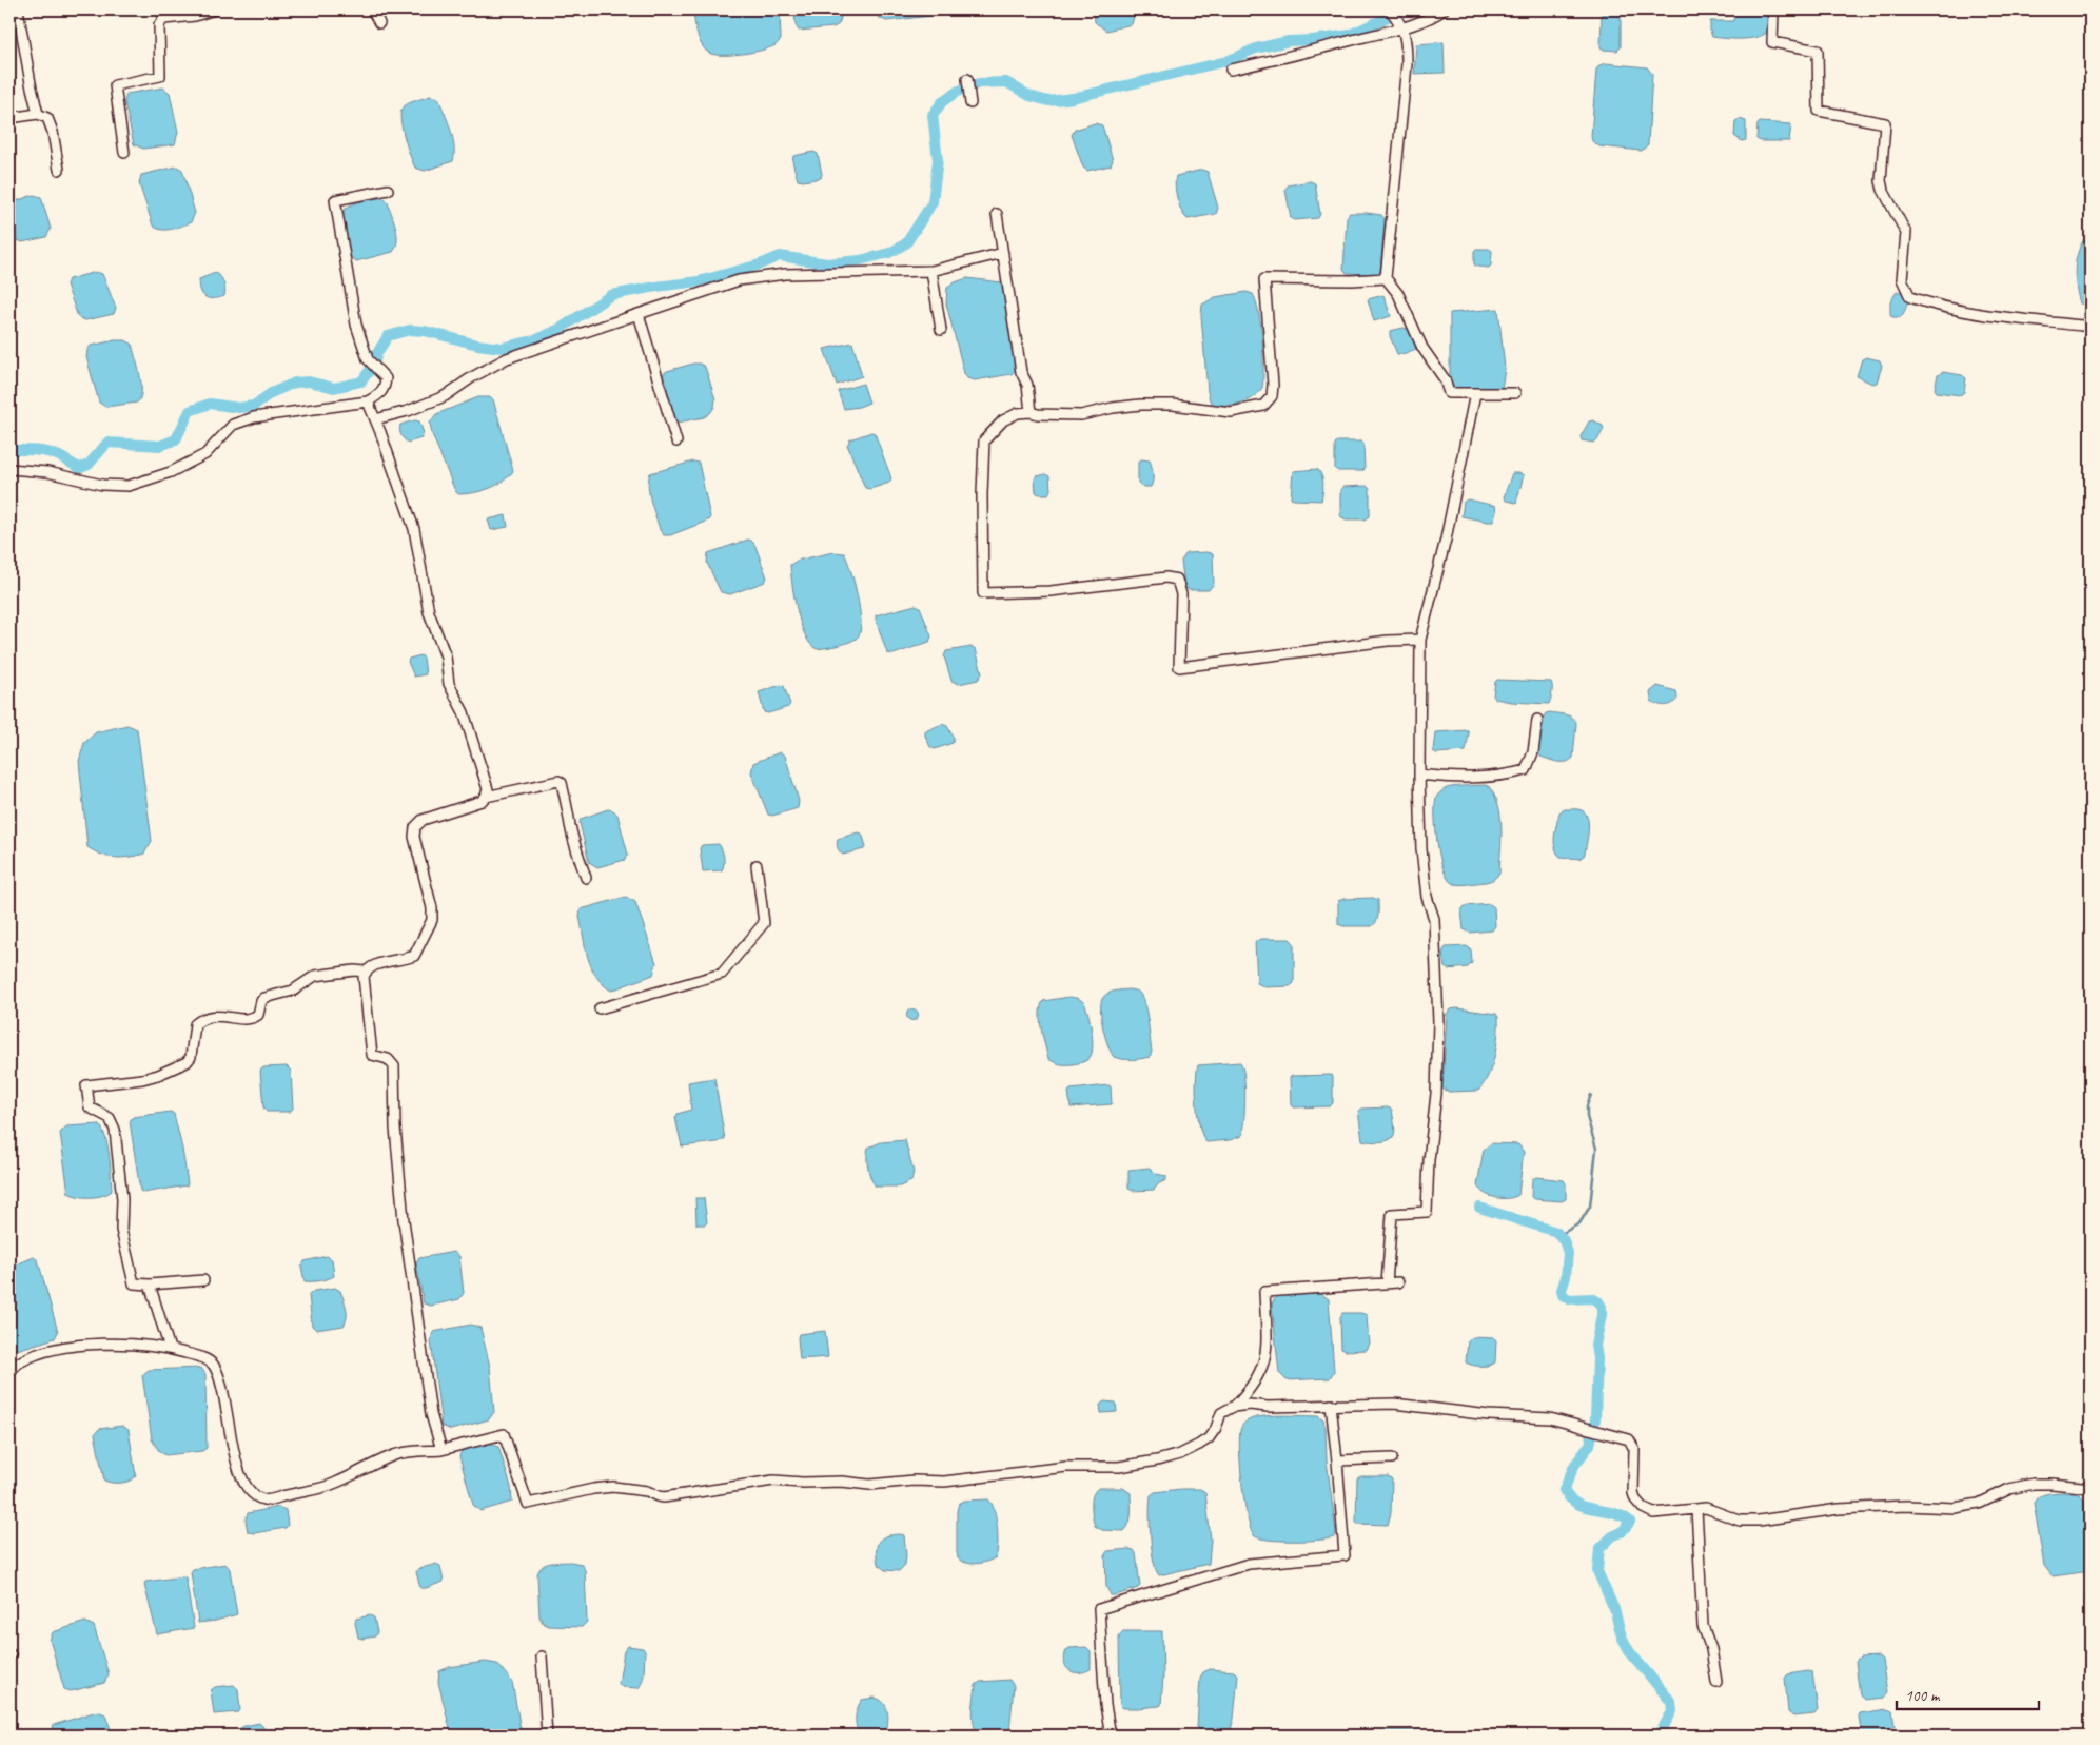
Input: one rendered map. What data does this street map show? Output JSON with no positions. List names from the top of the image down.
{
  "scale_bar": "100 m"
}
